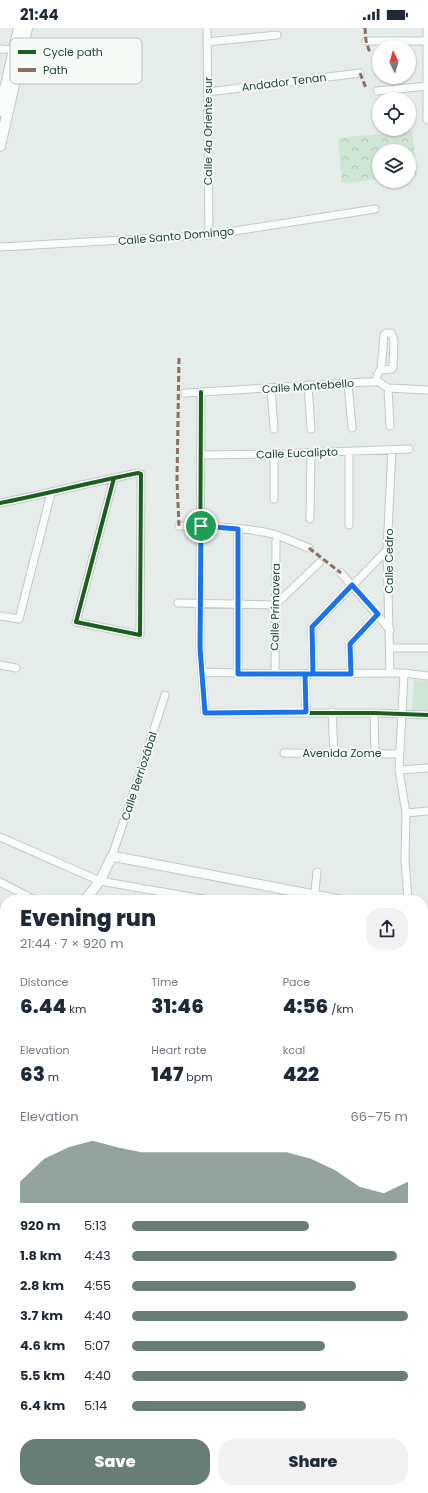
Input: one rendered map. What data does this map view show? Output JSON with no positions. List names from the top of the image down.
{
  "streets": {
    "street": [
      "Andador Tenan",
      "Calle 4a Oriente sur",
      "Calle Santo Domingo",
      "Calle Montebello",
      "Calle Eucalipto",
      "Calle Cedro",
      "Calle Primavera",
      "Avenida Zome",
      "Calle Berriozábal"
    ]
  },
  "crossings": [
    ["Andador Tenan", "Calle 4a Oriente sur"],
    ["Calle 4a Oriente sur", "Calle Santo Domingo"],
    ["Calle Eucalipto", "Calle Cedro"]
  ],
  "legend": ["Cycle path", "Path"],
  "north": "top",
  "page": {
    "status": "21:44",
    "heading": ["Evening run", "21:44 · 7 × 920 m"],
    "stats": [
      ["Distance", "6.44 km"],
      ["Time", "31:46"],
      ["Pace", "4:56 /km"],
      ["Elevation", "63 m"],
      ["Heart rate", "147 bpm"],
      ["kcal", "422"]
    ],
    "chart": ["Elevation", "66–75 m"],
    "list": [
      {
        "name": "920 m",
        "note": "5:13"
      },
      {
        "name": "1.8 km",
        "note": "4:43"
      },
      {
        "name": "2.8 km",
        "note": "4:55"
      },
      {
        "name": "3.7 km",
        "note": "4:40"
      },
      {
        "name": "4.6 km",
        "note": "5:07"
      },
      {
        "name": "5.5 km",
        "note": "4:40"
      },
      {
        "name": "6.4 km",
        "note": "5:14"
      }
    ],
    "buttons": ["Save", "Share"]
  }
}
